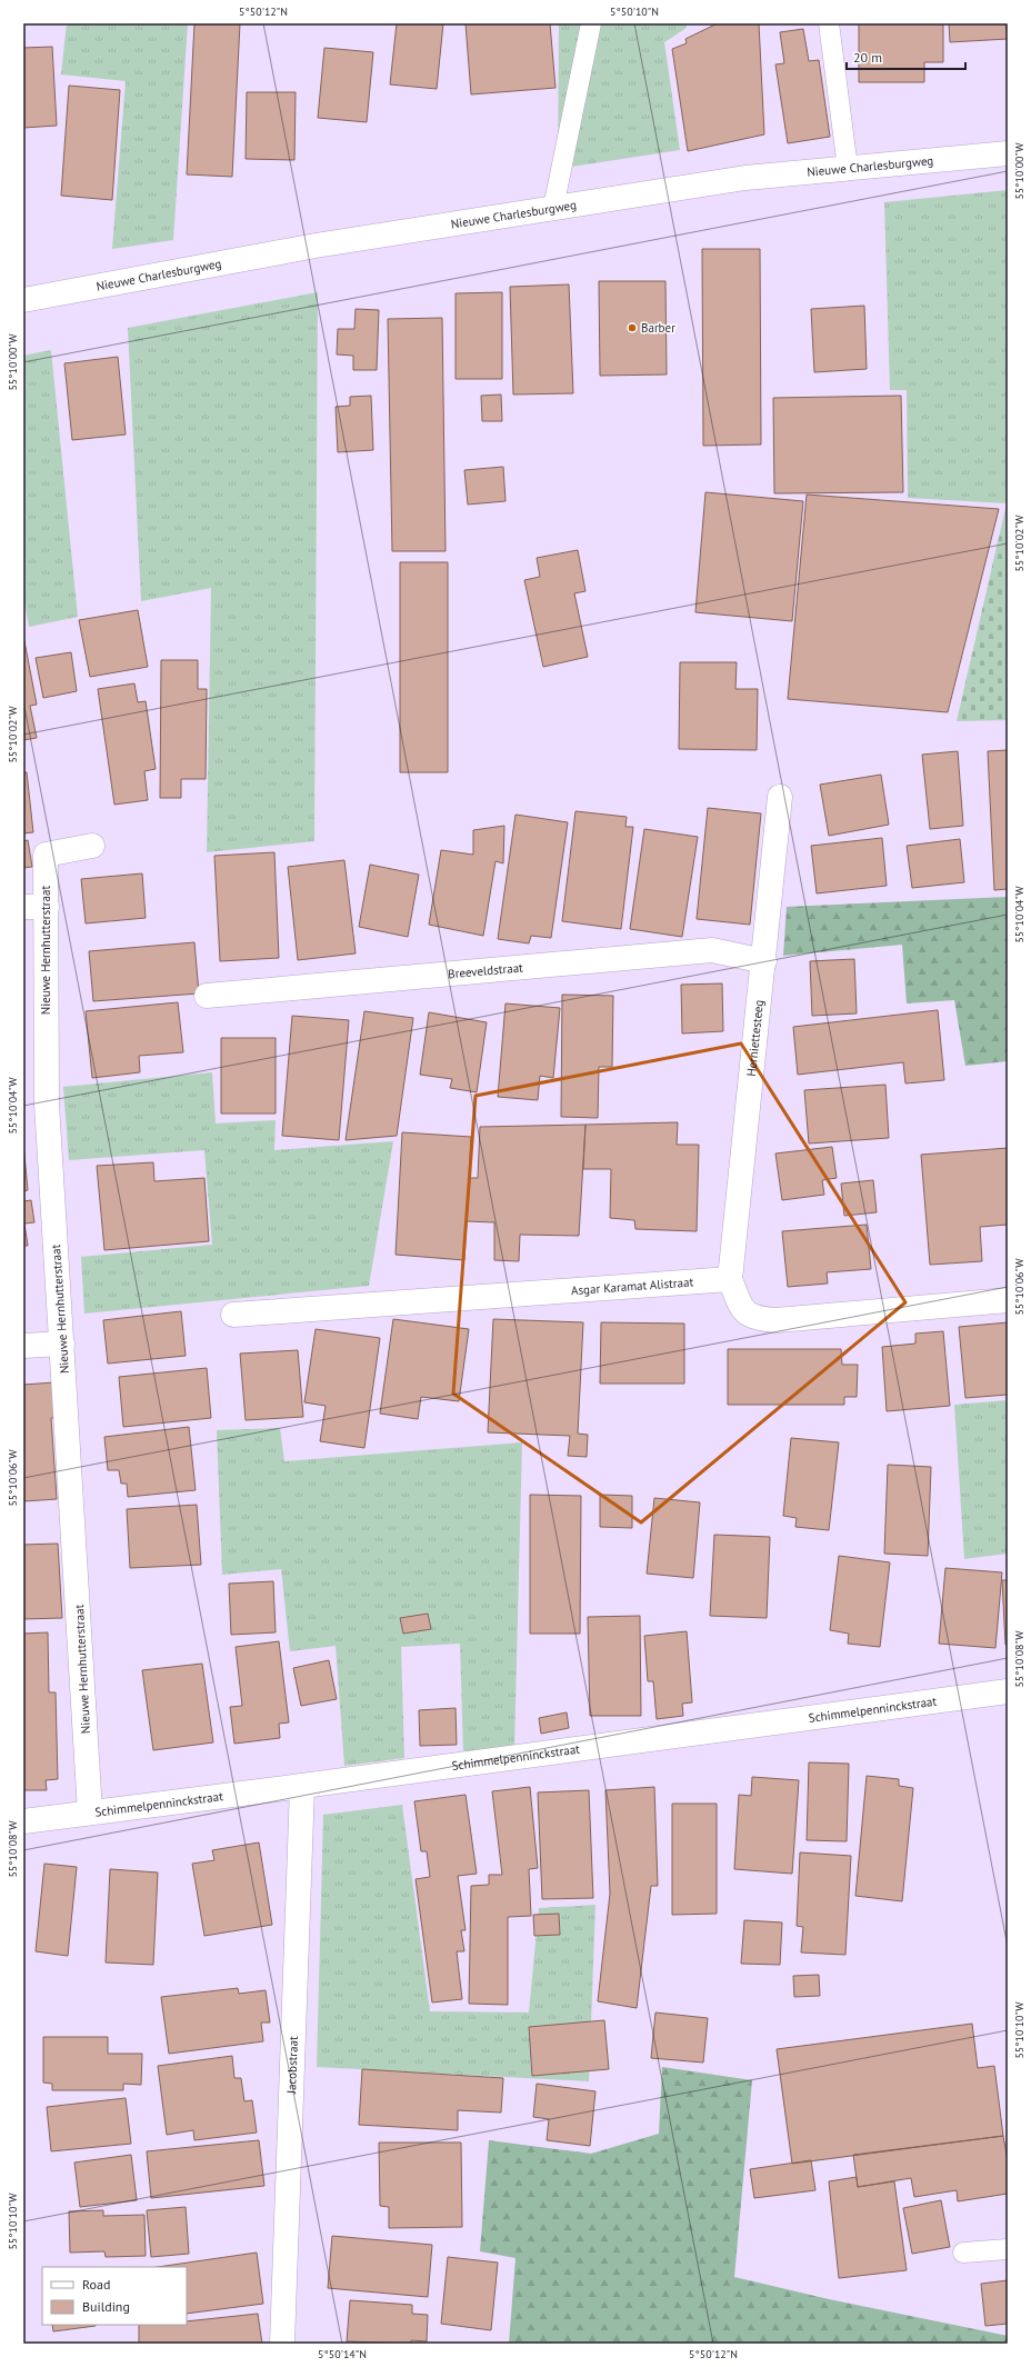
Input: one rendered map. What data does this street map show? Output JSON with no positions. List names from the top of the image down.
{
  "streets": {
    "street": [
      "Nieuwe Charlesburgweg",
      "Nieuwe Hernhutterstraat",
      "Breeveldstraat",
      "Herniettesteeg",
      "Asgar Karamat Alistraat",
      "Schimmelpenninckstraat",
      "Jacobstraat"
    ]
  },
  "crossings": [
    ["Nieuwe Hernhutterstraat", "Schimmelpenninckstraat"],
    ["Breeveldstraat", "Herniettesteeg"],
    ["Herniettesteeg", "Asgar Karamat Alistraat"],
    ["Schimmelpenninckstraat", "Jacobstraat"]
  ],
  "places": ["Barber"],
  "legend": ["Road", "Building"],
  "scale_bar": "20 m",
  "coordinates": [
    "5°50'12\"N",
    "5°50'10\"N",
    "55°10'00\"W",
    "55°10'02\"W",
    "55°10'04\"W",
    "55°10'06\"W",
    "55°10'08\"W",
    "55°10'10\"W",
    "5°50'14\"N"
  ]
}
